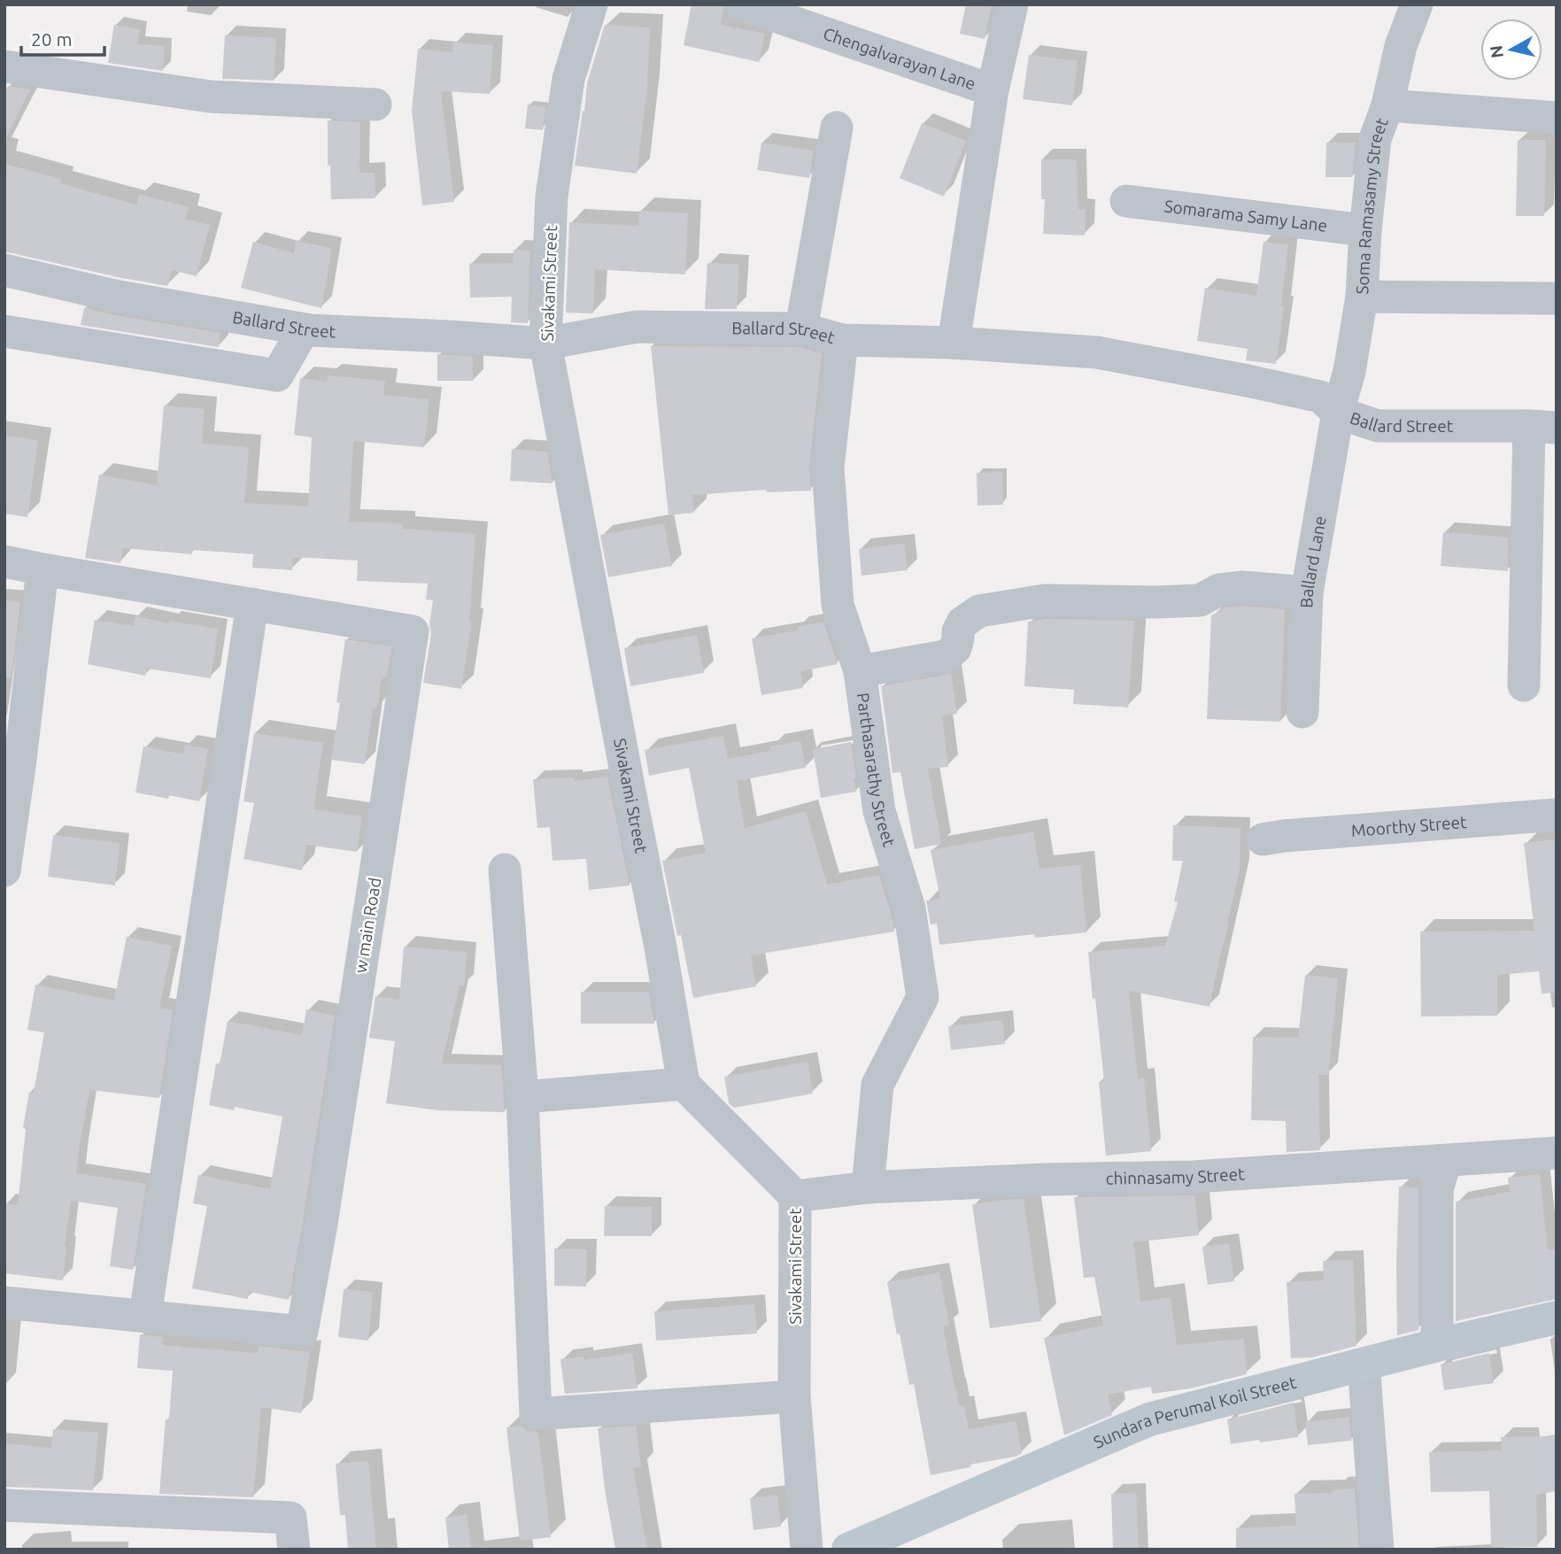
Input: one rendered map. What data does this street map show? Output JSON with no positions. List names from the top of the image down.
{
  "streets": {
    "street": [
      "Chengalvarayan Lane",
      "Soma Ramasamy Street",
      "Somarama Samy Lane",
      "Sivakami Street",
      "Ballard Street",
      "Ballard Lane",
      "Parthasarathy Street",
      "Moorthy Street",
      "w main Road",
      "chinnasamy Street",
      "Sundara Perumal Koil Street"
    ]
  },
  "crossings": [
    ["Chengalvarayan Lane", "Ballard Street"],
    ["Soma Ramasamy Street", "Somarama Samy Lane"],
    ["Soma Ramasamy Street", "Ballard Street"],
    ["Soma Ramasamy Street", "Ballard Lane"],
    ["Sivakami Street", "Ballard Street"],
    ["Sivakami Street", "chinnasamy Street"],
    ["Ballard Street", "Ballard Lane"],
    ["Ballard Street", "Parthasarathy Street"],
    ["Parthasarathy Street", "chinnasamy Street"]
  ],
  "scale_bar": "20 m",
  "north": "left"
}
